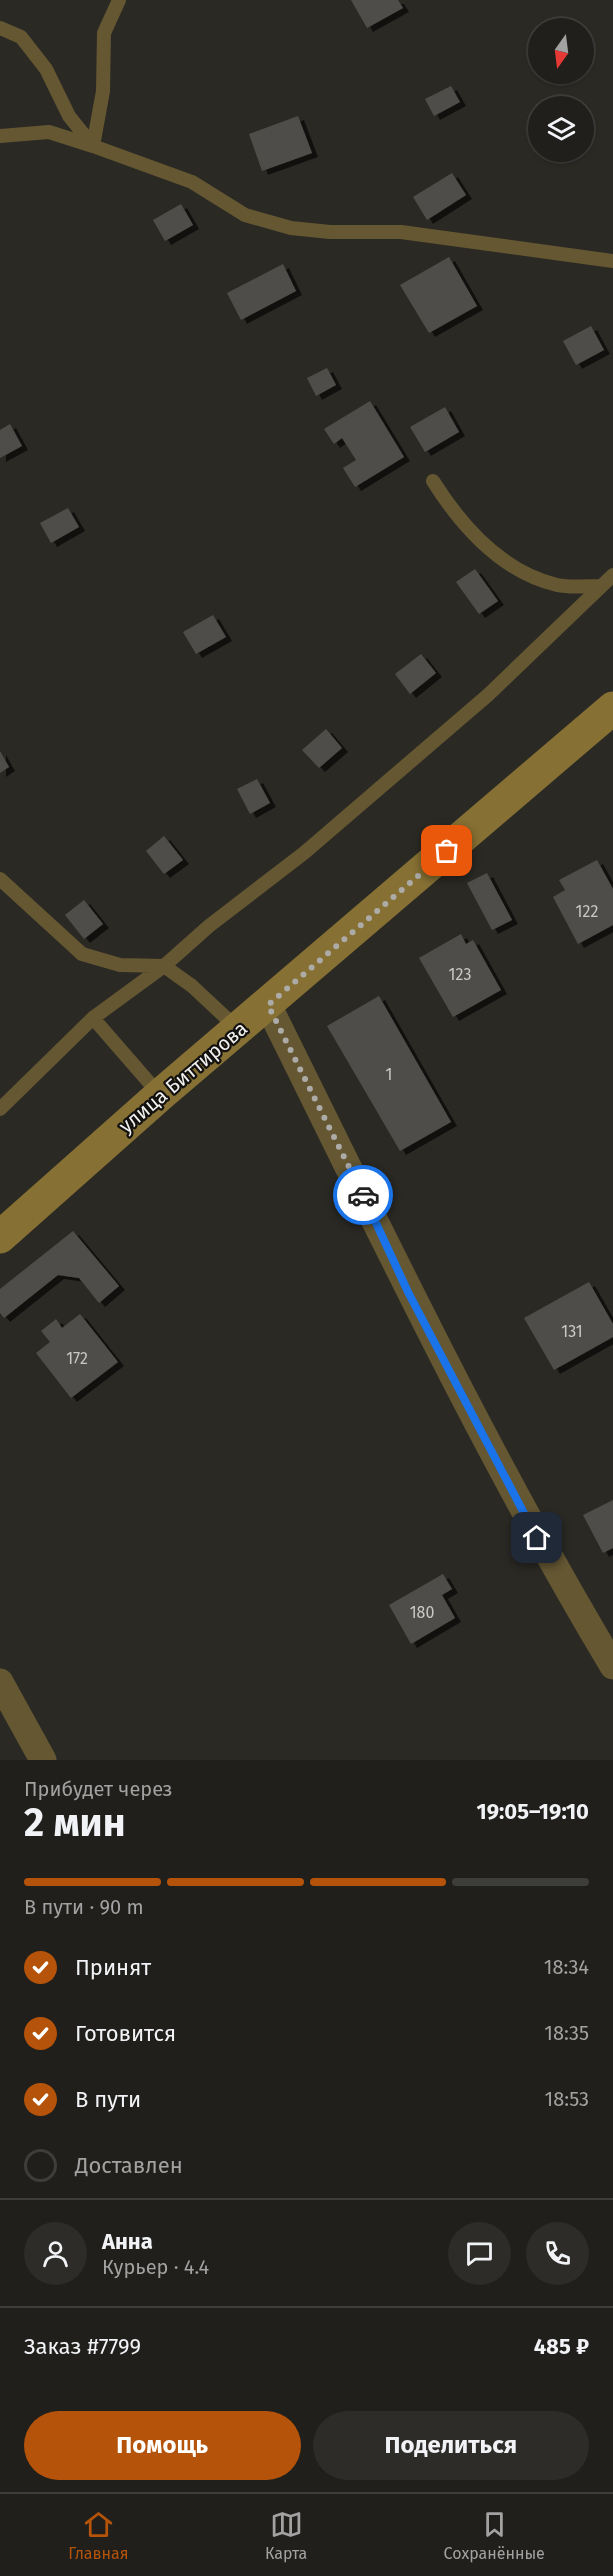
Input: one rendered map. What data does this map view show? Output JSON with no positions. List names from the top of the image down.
{
  "streets": {
    "street": ["улица Биттирова"]
  },
  "house_numbers": [
    "122",
    "123",
    "1",
    "131",
    "172",
    "180"
  ],
  "north": "bottom",
  "page": {
    "heading": ["2 мин", "Прибудет через", "19:05–19:10"],
    "panel": [
      "Анна",
      "Курьер · 4.4",
      "Заказ #7799",
      "485 ₽"
    ],
    "bar": "В пути · 90 m",
    "list": [
      ["Принят", "18:34"],
      ["Готовится", "18:35"],
      ["В пути", "18:53"],
      "Доставлен"
    ],
    "buttons": ["Помощь", "Поделиться"],
    "tabs": ["Главная", "Карта", "Сохранённые"]
  }
}
